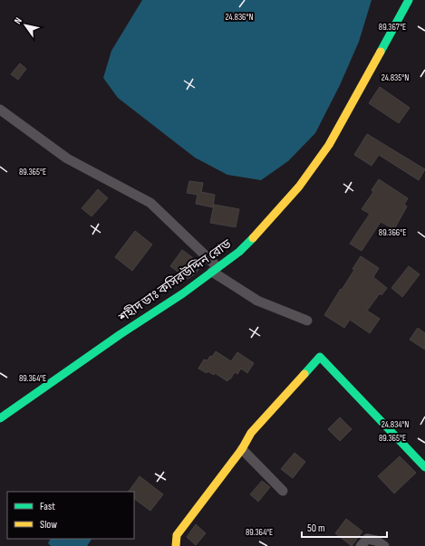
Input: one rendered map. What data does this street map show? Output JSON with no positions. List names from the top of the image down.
{
  "streets": {
    "street": ["শহীদ ডাঃ কসিরউদ্দিন রোড"]
  },
  "legend": ["Fast", "Slow"],
  "scale_bar": "50 m",
  "north": "top left",
  "coordinates": [
    "24.836°N",
    "89.367°E",
    "24.835°N",
    "89.365°E",
    "89.366°E",
    "89.364°E",
    "24.834°N"
  ]
}
